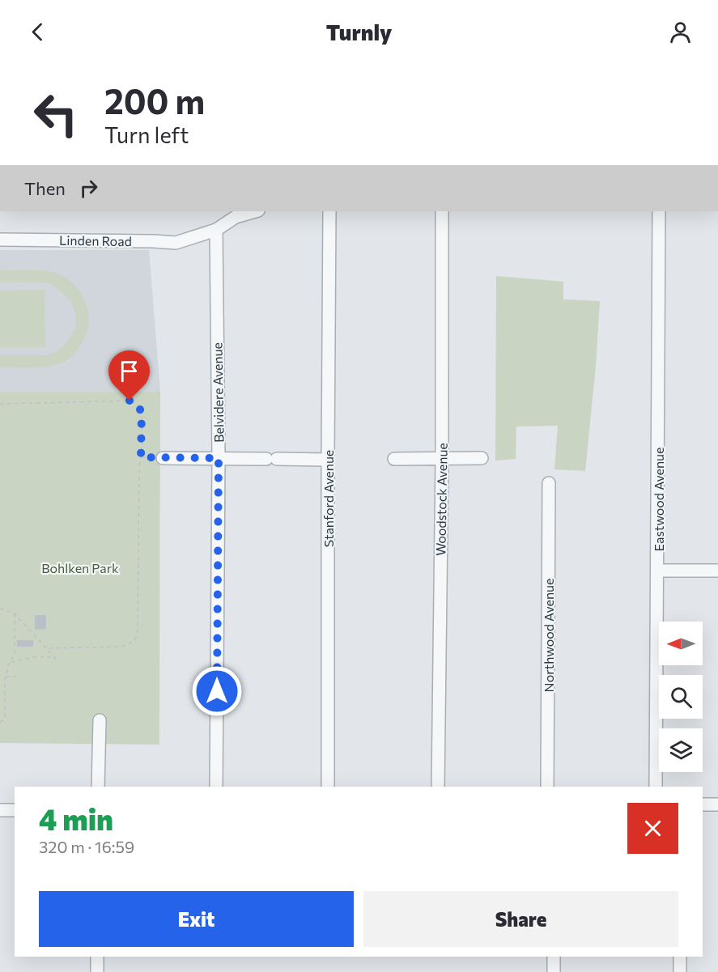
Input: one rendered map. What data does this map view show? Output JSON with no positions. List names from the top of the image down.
{
  "streets": {
    "street": [
      "Linden Road",
      "Belvidere Avenue",
      "Stanford Avenue",
      "Woodstock Avenue",
      "Eastwood Avenue",
      "Northwood Avenue"
    ]
  },
  "crossings": [
    ["Linden Road", "Belvidere Avenue"]
  ],
  "parks": ["Bohlken Park"],
  "north": "left",
  "page": {
    "header": "Turnly",
    "turn": ["200 m", "Turn left"],
    "then": "Then",
    "heading": ["4 min", "320 m · 16:59"],
    "buttons": ["Exit", "Share"]
  }
}
